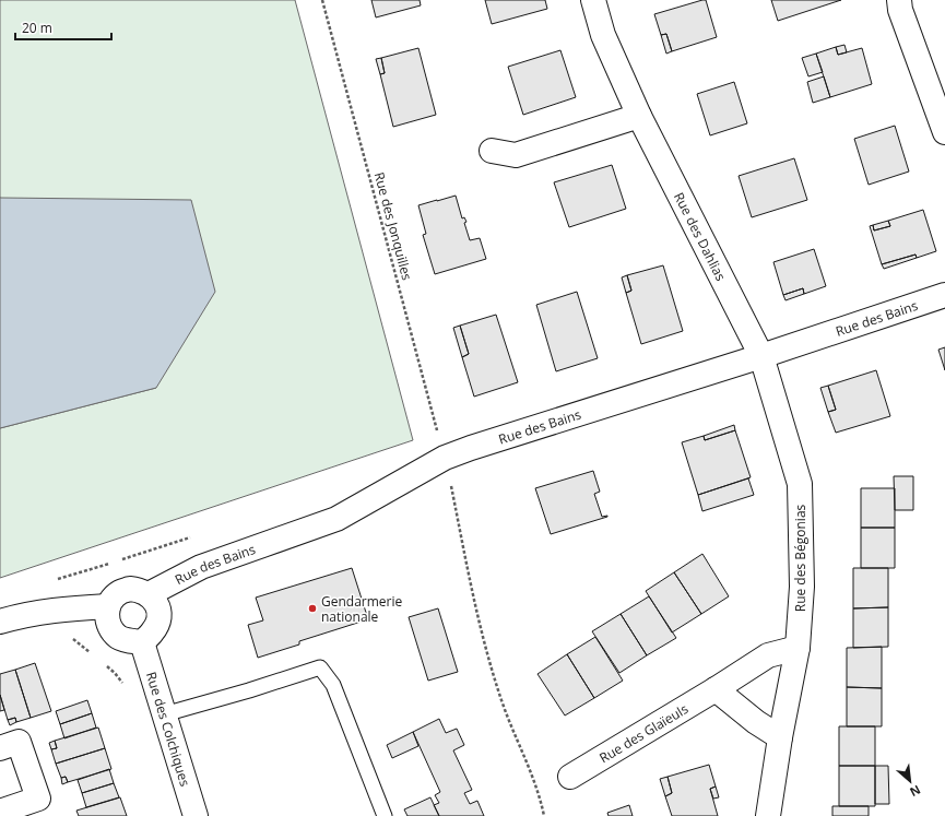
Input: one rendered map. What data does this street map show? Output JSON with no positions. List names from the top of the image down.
{
  "streets": {
    "street": [
      "Rue des Dahlias",
      "Rue des Bains",
      "Rue des Bégonias",
      "Rue des Colchiques",
      "Rue des Glaïeuls"
    ],
    "path": ["Rue des Jonquilles"]
  },
  "crossings": [
    ["Rue des Jonquilles", "Rue des Bains"],
    ["Rue des Dahlias", "Rue des Bains"],
    ["Rue des Dahlias", "Rue des Bégonias"],
    ["Rue des Bains", "Rue des Bégonias"],
    ["Rue des Bains", "Rue des Colchiques"],
    ["Rue des Bégonias", "Rue des Glaïeuls"]
  ],
  "places": ["Gendarmerie nationale"],
  "scale_bar": "20 m",
  "north": "bottom right"
}
